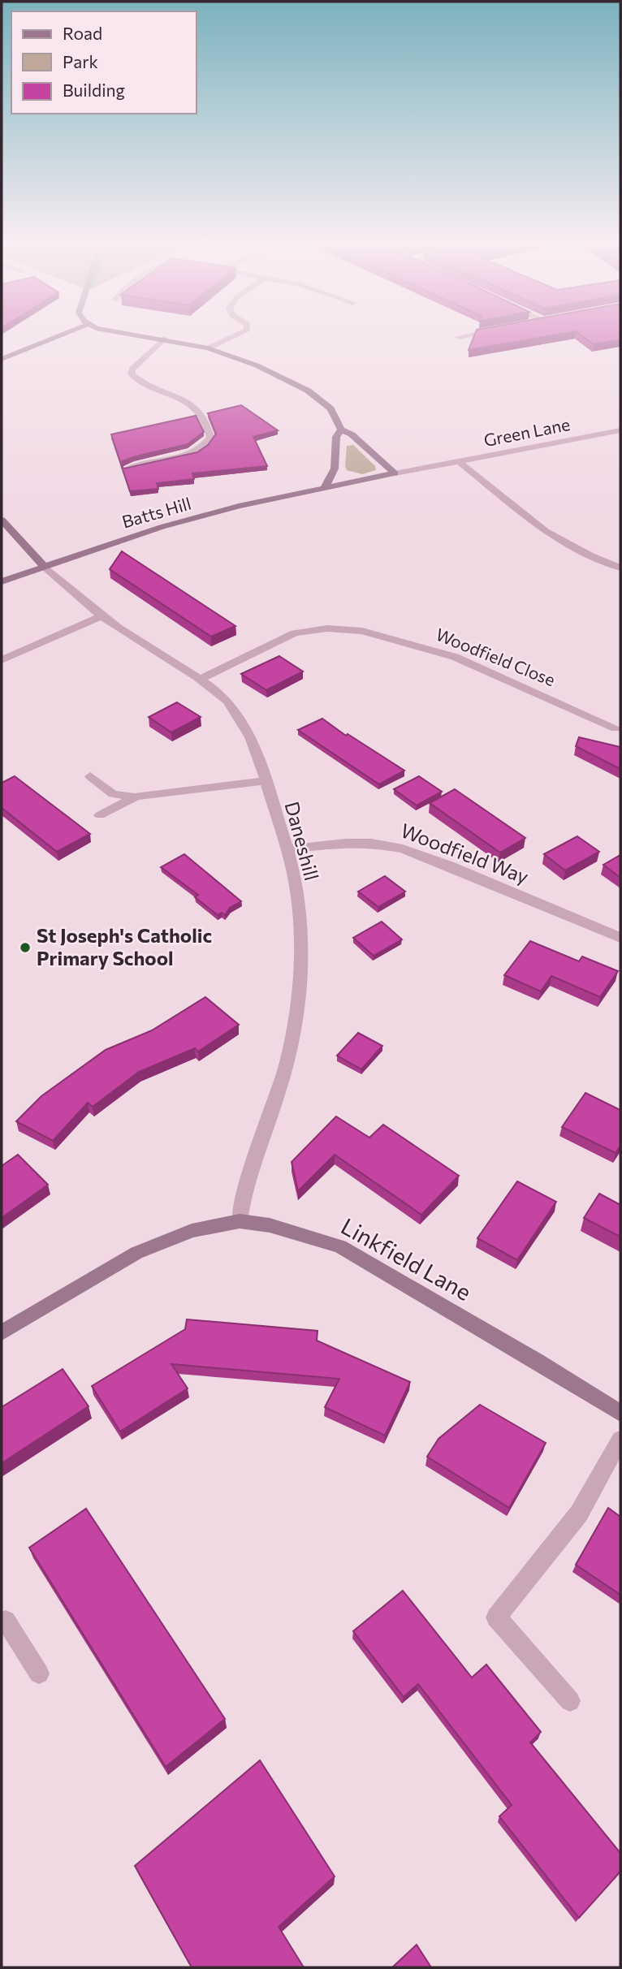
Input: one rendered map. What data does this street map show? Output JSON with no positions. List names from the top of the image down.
{
  "streets": {
    "street": [
      "Green Lane",
      "Batts Hill",
      "Woodfield Close",
      "Daneshill",
      "Woodfield Way",
      "Linkfield Lane"
    ]
  },
  "crossings": [
    ["Green Lane", "Batts Hill"],
    ["Batts Hill", "Daneshill"],
    ["Woodfield Close", "Daneshill"],
    ["Daneshill", "Woodfield Way"],
    ["Daneshill", "Linkfield Lane"]
  ],
  "places": ["St Joseph's Catholic Primary School"],
  "legend": ["Road", "Park", "Building"]
}
